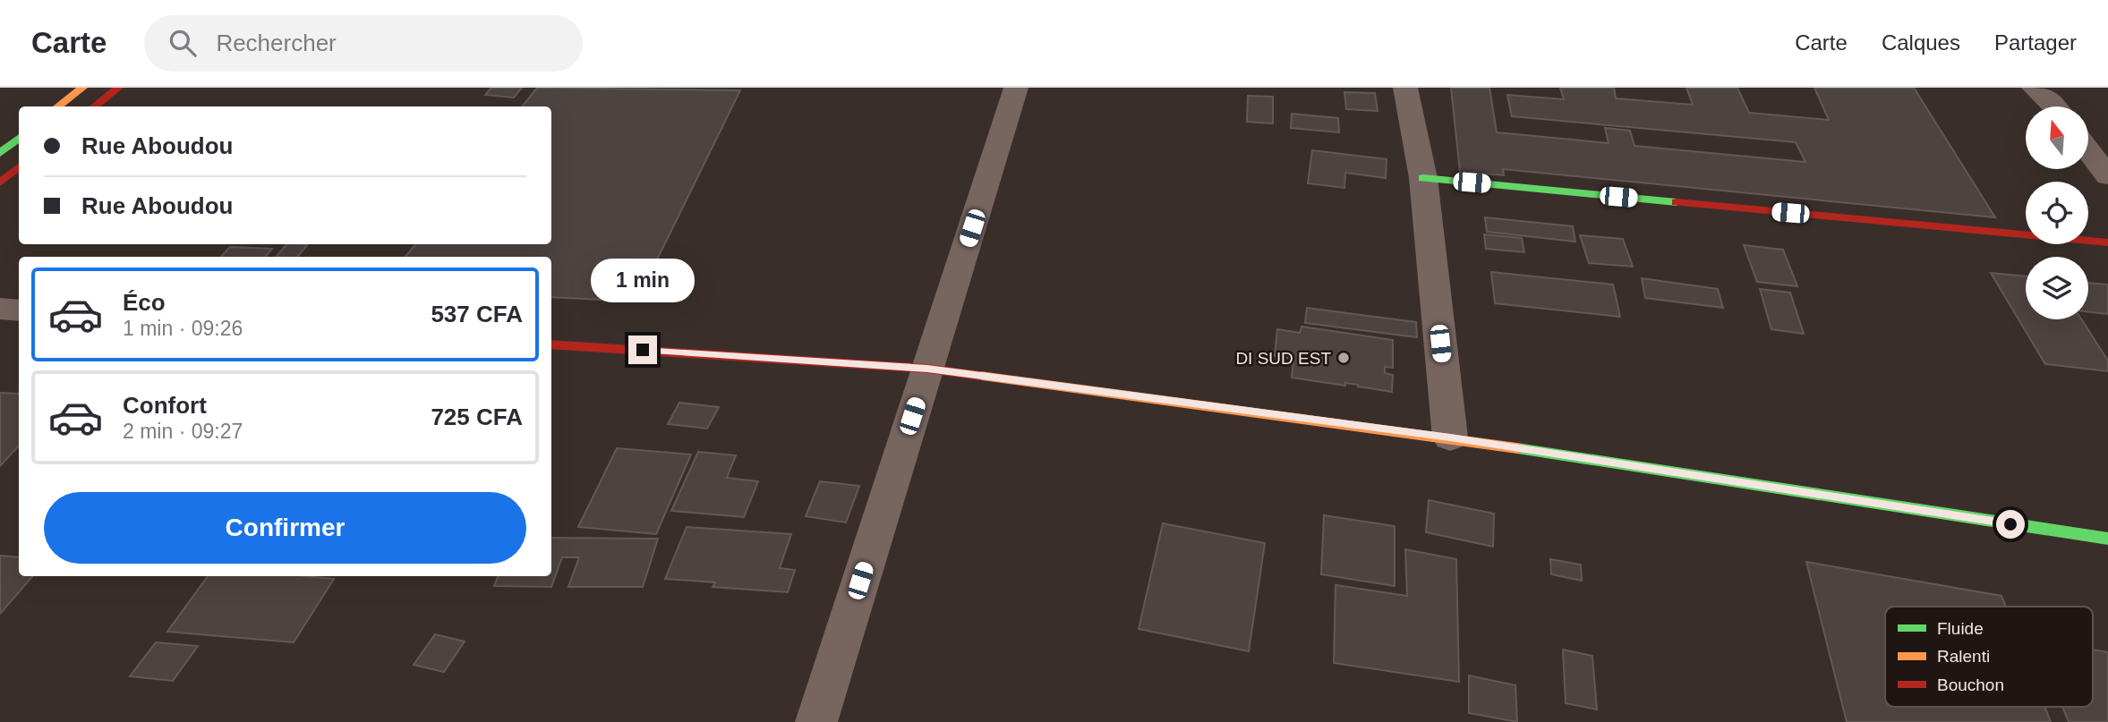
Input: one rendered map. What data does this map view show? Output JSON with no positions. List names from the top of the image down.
{
  "places": ["DI SUD EST"],
  "legend": ["Fluide", "Ralenti", "Bouchon"],
  "north": "top",
  "page": {
    "header": "Carte",
    "search": "Rechercher",
    "nav": ["Carte", "Calques", "Partager"],
    "banner": ["Rue Aboudou", "Rue Aboudou"],
    "bubble": "1 min",
    "list": [
      {
        "name": "Éco",
        "note": "1 min · 09:26",
        "value": "537 CFA"
      },
      {
        "name": "Confort",
        "note": "2 min · 09:27",
        "value": "725 CFA"
      }
    ],
    "buttons": "Confirmer"
  }
}
